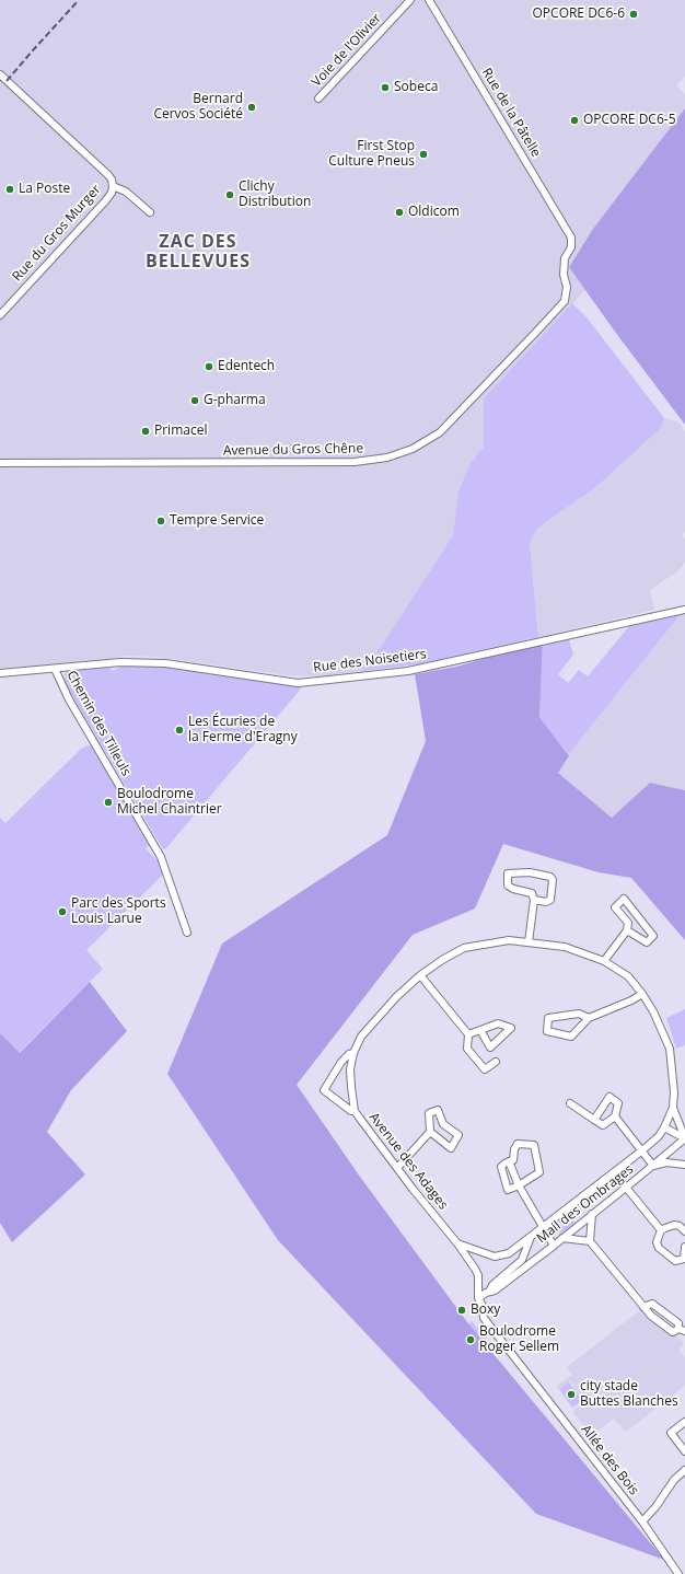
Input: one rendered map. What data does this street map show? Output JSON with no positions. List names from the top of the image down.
{
  "streets": {
    "street": [
      "Voie de l'Olivier",
      "Rue de la Pâtelle",
      "Rue du Gros Murger",
      "Avenue du Gros Chêne",
      "Rue des Noisetiers",
      "Chemin des Tilleuls",
      "Avenue des Adages",
      "Mail des Ombrages",
      "Allée des Bois"
    ]
  },
  "crossings": [
    ["Rue de la Pâtelle", "Avenue du Gros Chêne"],
    ["Rue des Noisetiers", "Chemin des Tilleuls"],
    ["Avenue des Adages", "Mail des Ombrages"],
    ["Avenue des Adages", "Allée des Bois"],
    ["Mail des Ombrages", "Allée des Bois"]
  ],
  "districts": ["ZAC DES BELLEVUES"],
  "places": [
    "OPCORE DC6-6",
    "Sobeca",
    "Bernard Cervos Société",
    "OPCORE DC6-5",
    "First Stop Culture Pneus",
    "La Poste",
    "Clichy Distribution",
    "Oldicom",
    "Edentech",
    "G-pharma",
    "Primacel",
    "Tempre Service",
    "Les Écuries de la Ferme d'Eragny",
    "Boulodrome Michel Chaintrier",
    "Parc des Sports Louis Larue",
    "Boxy",
    "Boulodrome Roger Sellem",
    "city stade Buttes Blanches"
  ]
}
